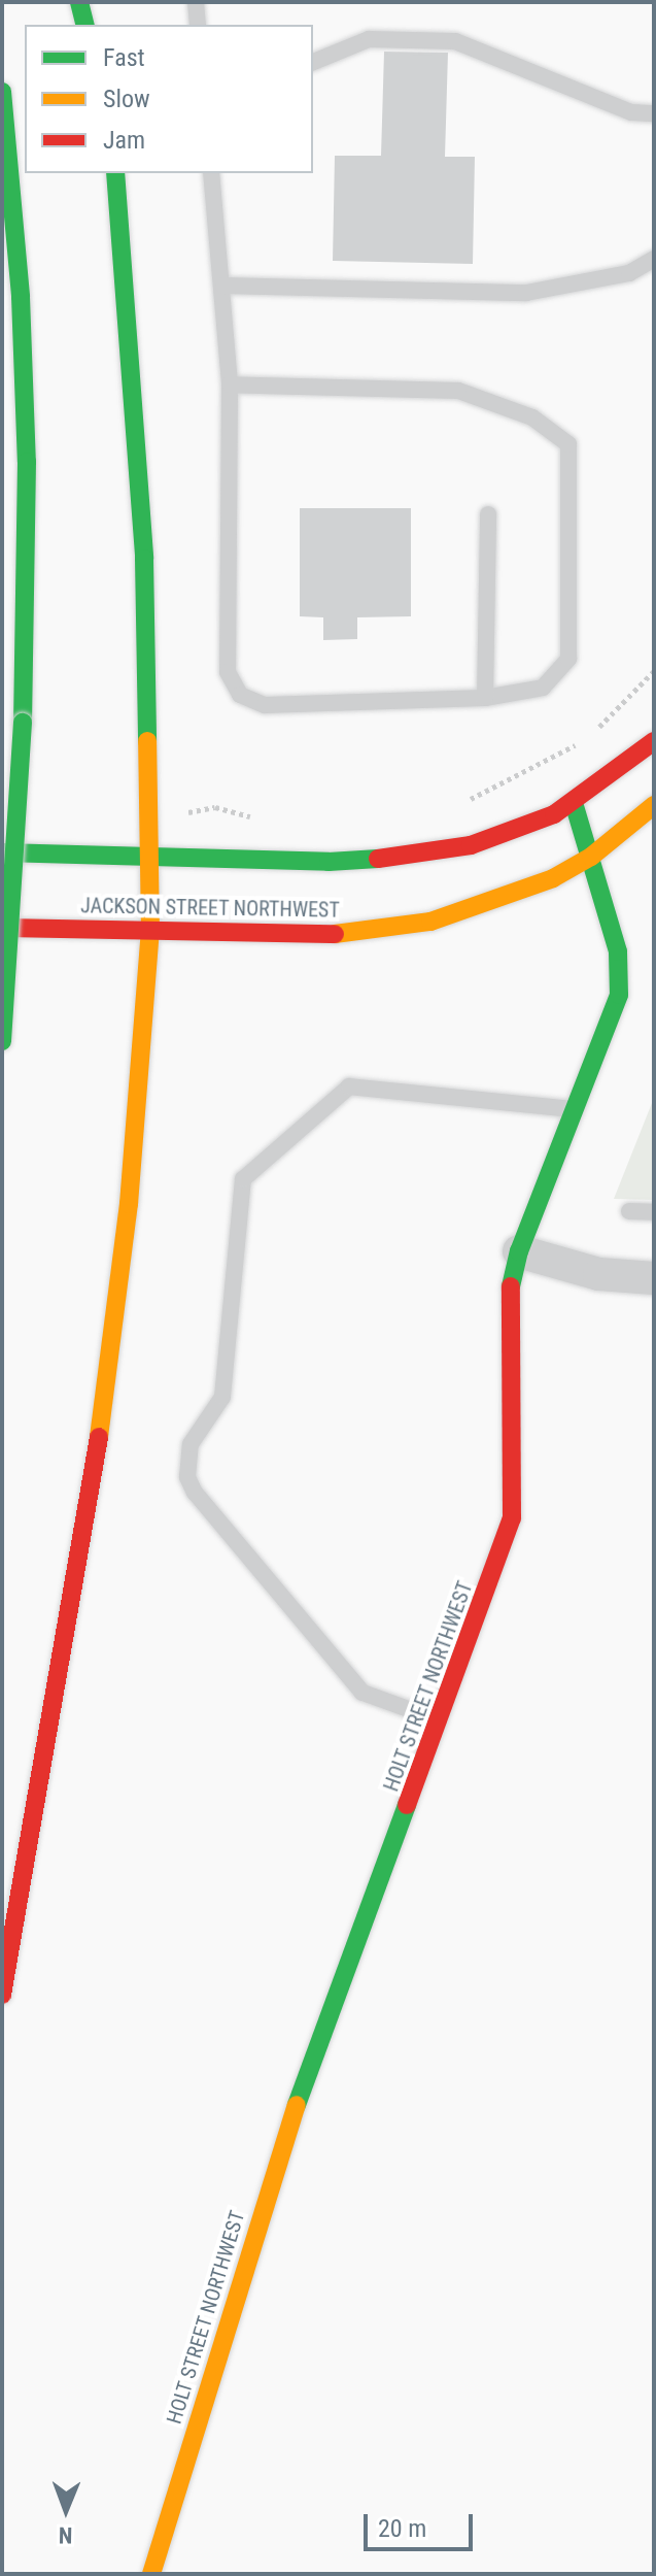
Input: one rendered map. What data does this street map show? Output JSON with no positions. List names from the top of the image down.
{
  "streets": {
    "main road": ["JACKSON STREET NORTHWEST", "HOLT STREET NORTHWEST"]
  },
  "crossings": [
    ["JACKSON STREET NORTHWEST", "HOLT STREET NORTHWEST"]
  ],
  "legend": ["Fast", "Slow", "Jam"],
  "scale_bar": "20 m",
  "north": "bottom"
}
